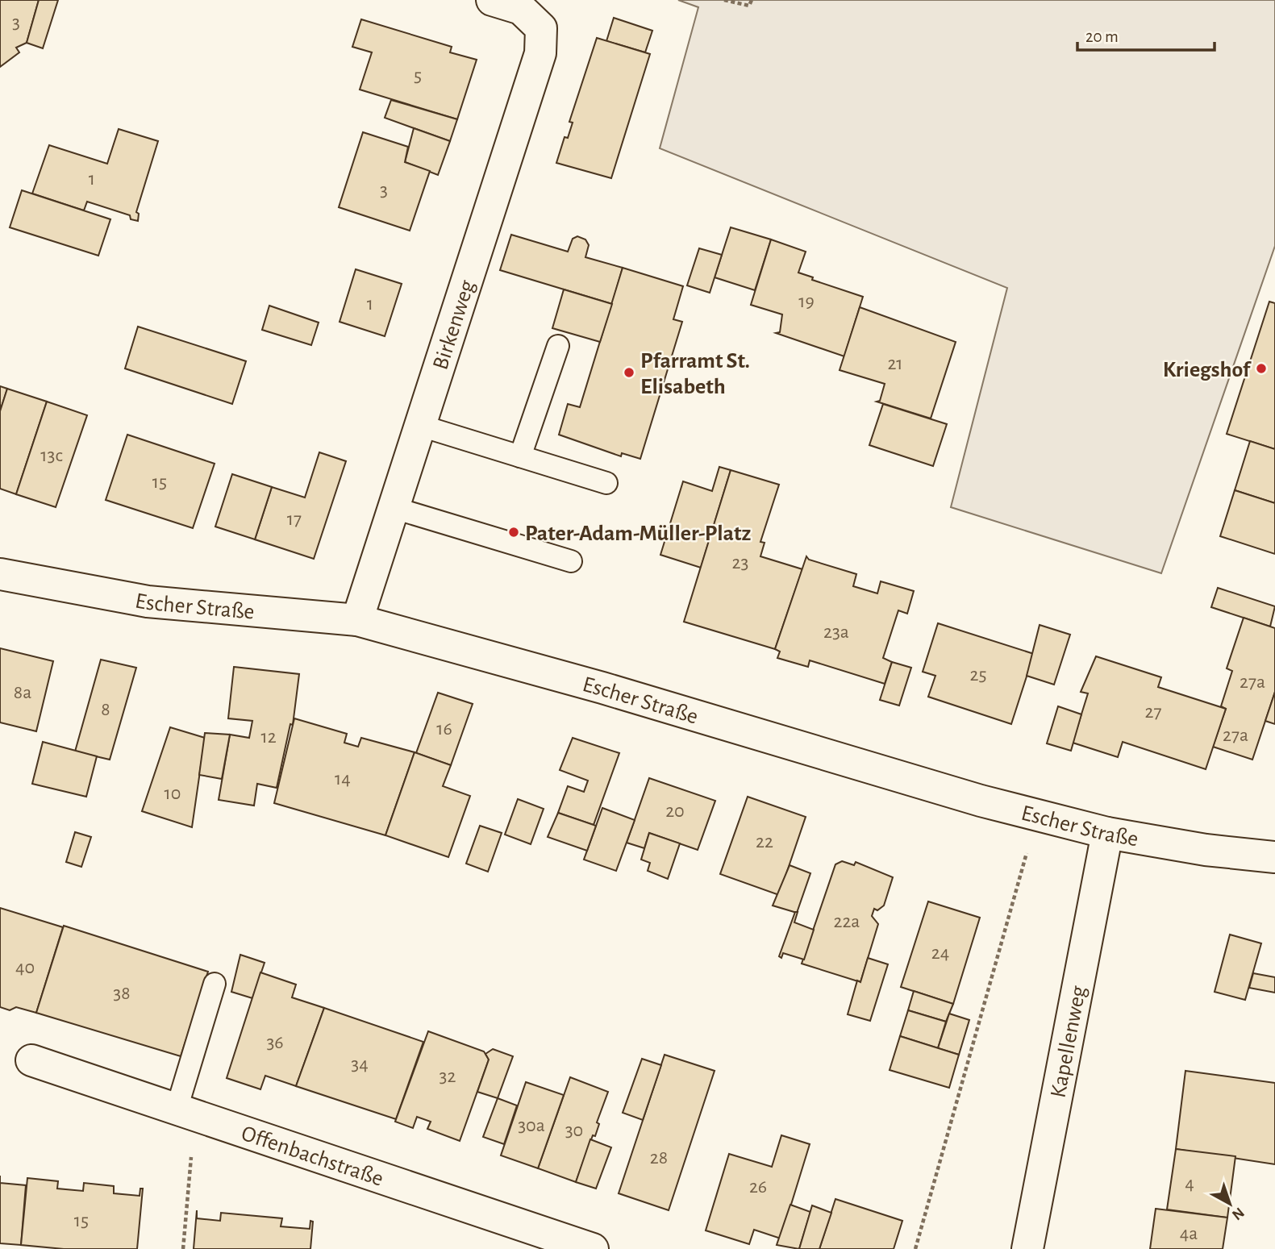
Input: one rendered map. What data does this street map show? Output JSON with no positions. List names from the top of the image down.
{
  "streets": {
    "street": [
      "Birkenweg",
      "Escher Straße",
      "Kapellenweg",
      "Offenbachstraße"
    ]
  },
  "crossings": [
    ["Birkenweg", "Escher Straße"],
    ["Escher Straße", "Kapellenweg"]
  ],
  "places": ["Kriegshof", "Pfarramt St. Elisabeth", "Pater-Adam-Müller-Platz"],
  "house_numbers": [
    "3",
    "5",
    "1",
    "3",
    "19",
    "1",
    "21",
    "13c",
    "15",
    "17",
    "23",
    "23a",
    "25",
    "27a",
    "8a",
    "8",
    "27",
    "16",
    "27a",
    "12",
    "14",
    "10",
    "20",
    "22",
    "22a",
    "24",
    "40",
    "38",
    "36",
    "34",
    "32",
    "30a",
    "30",
    "28",
    "4",
    "26",
    "15",
    "4a"
  ],
  "scale_bar": "20 m",
  "north": "bottom right"
}
